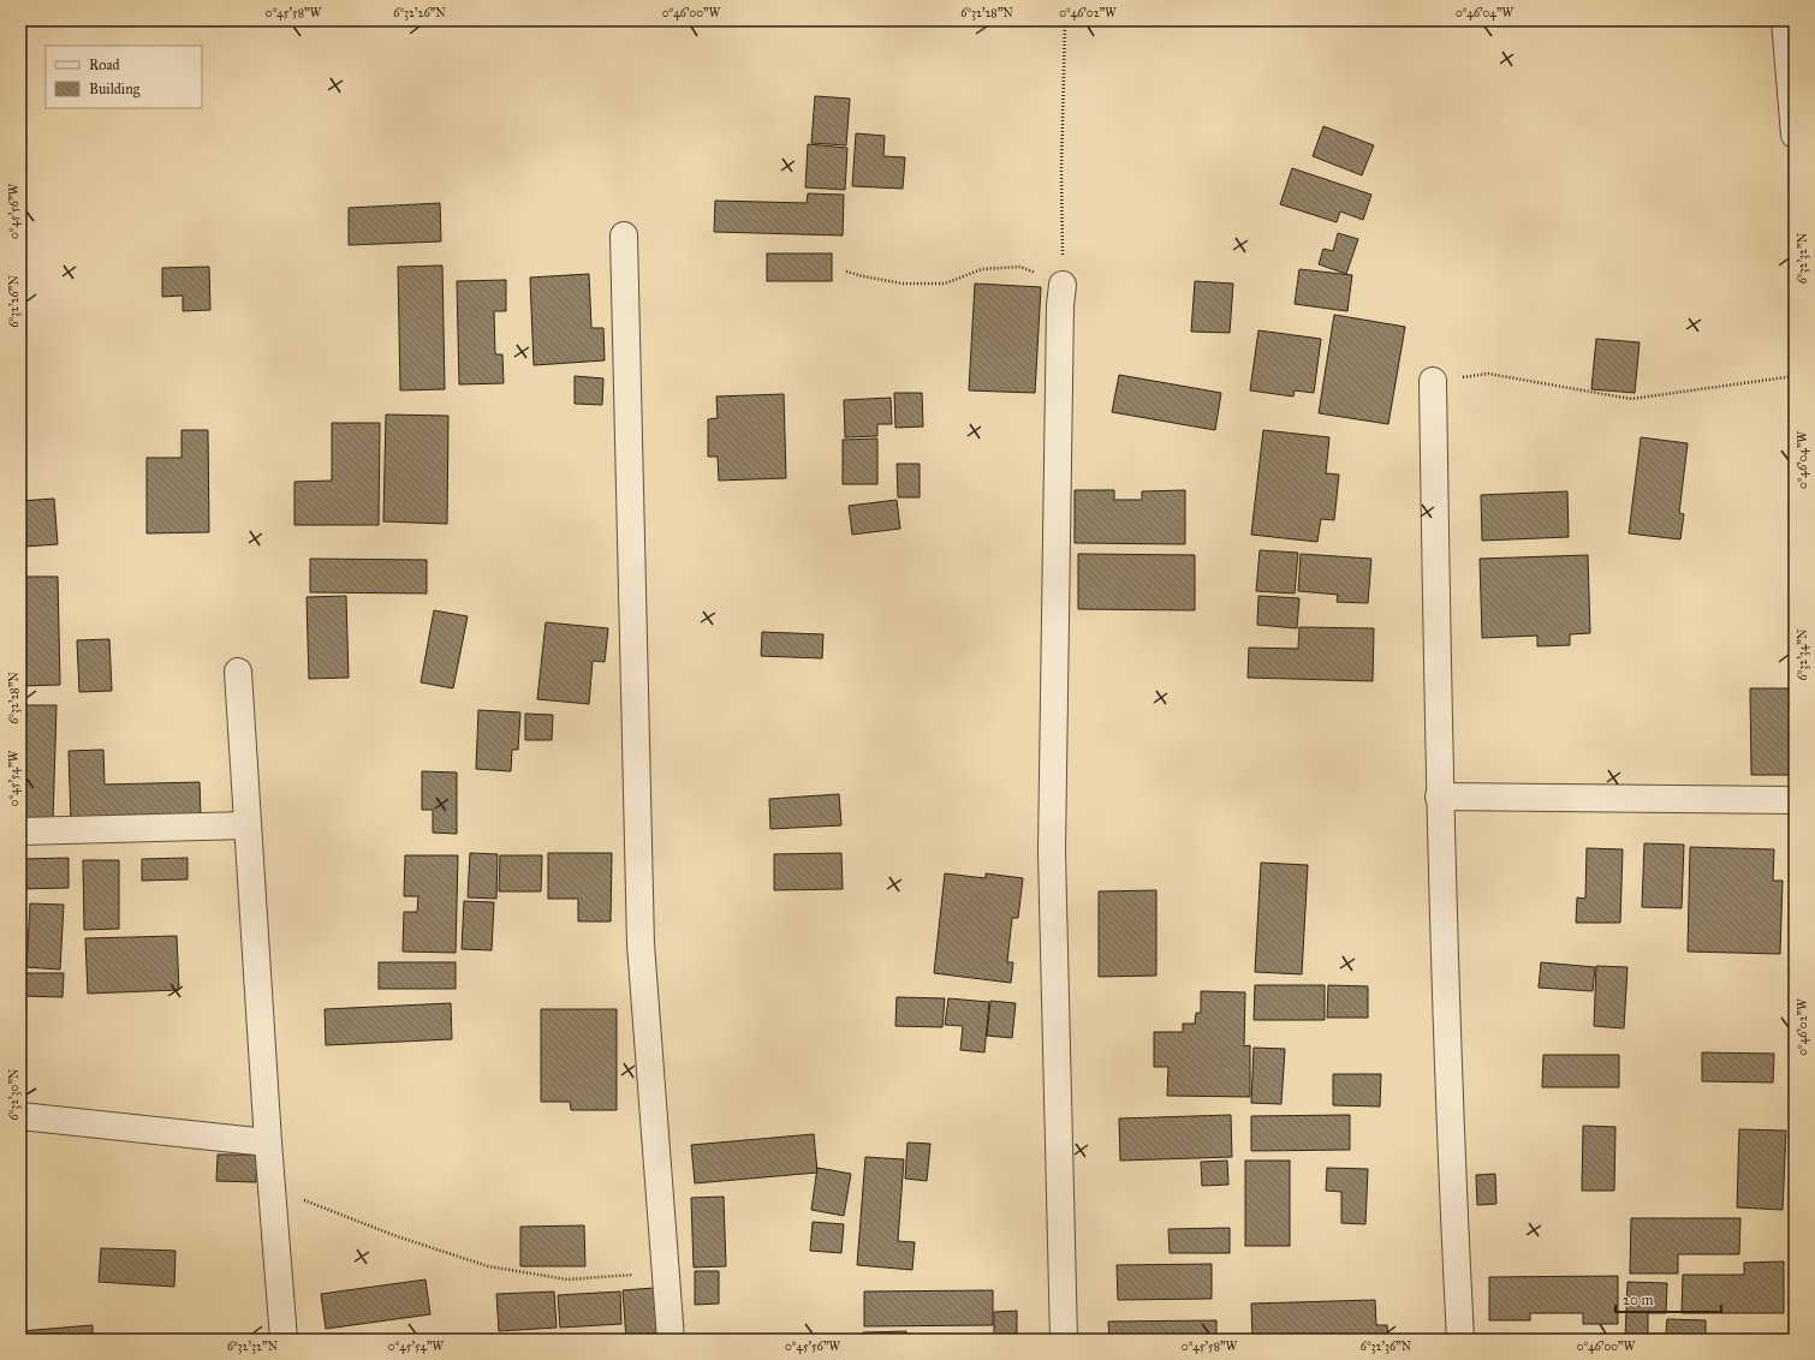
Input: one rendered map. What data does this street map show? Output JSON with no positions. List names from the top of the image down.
{
  "legend": ["Road", "Building"],
  "scale_bar": "20 m",
  "coordinates": [
    "0°45'58\"W",
    "6°32'26\"N",
    "0°46'00\"W",
    "6°32'28\"N",
    "0°46'02\"W",
    "0°46'04\"W",
    "0°45'56\"W",
    "6°32'32\"N",
    "6°32'34\"N",
    "0°45'54\"W",
    "6°32'30\"N",
    "6°32'36\"N"
  ]
}
